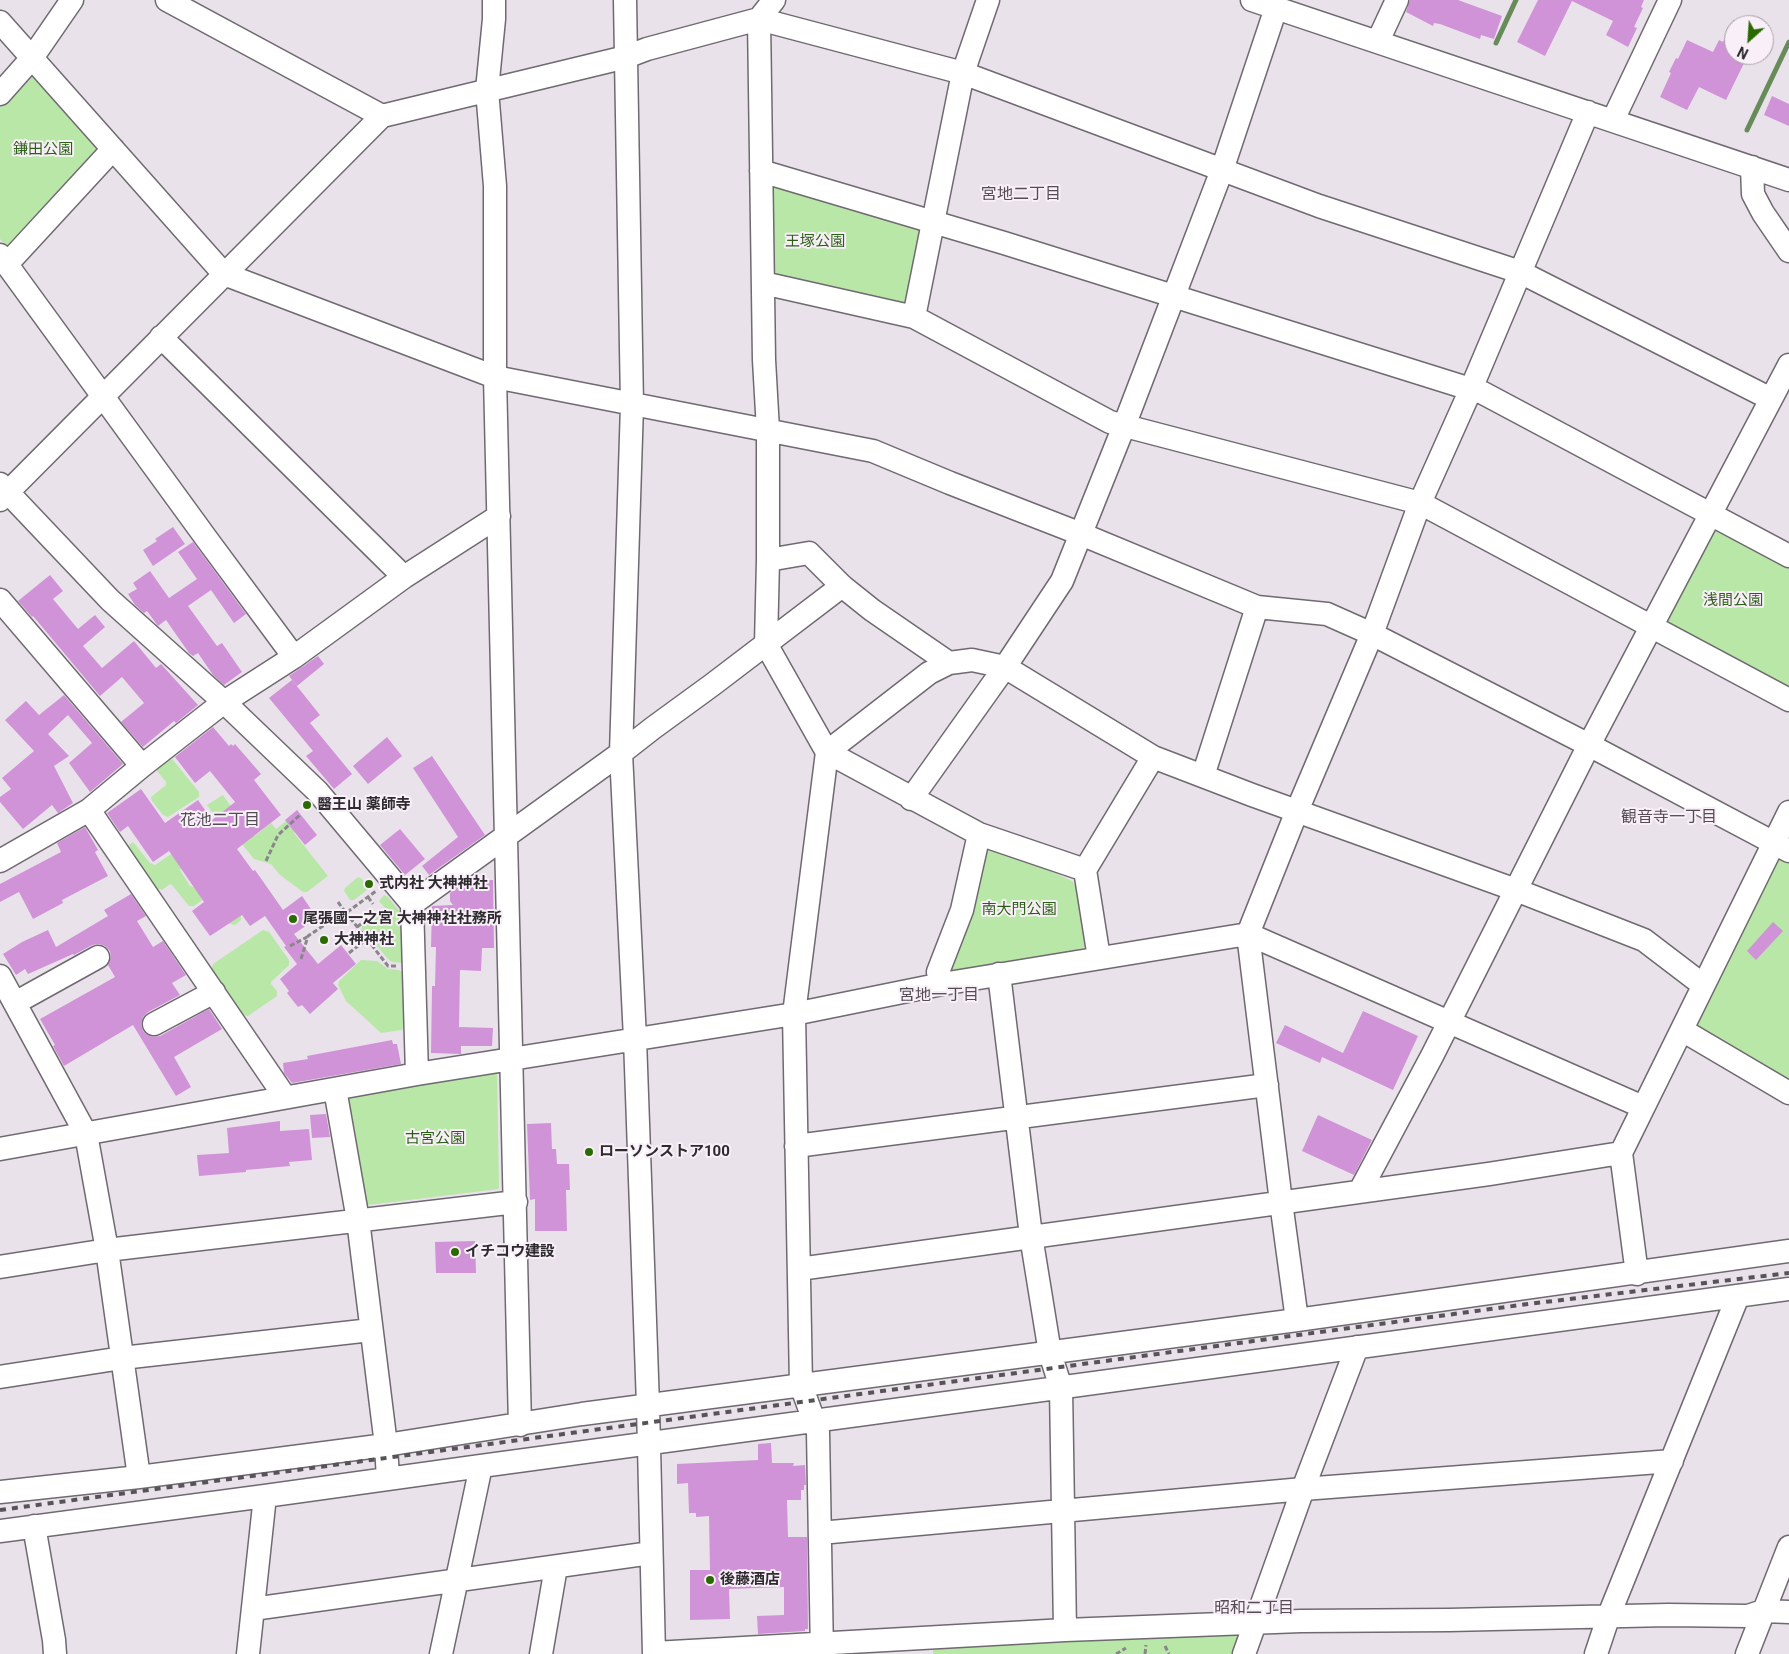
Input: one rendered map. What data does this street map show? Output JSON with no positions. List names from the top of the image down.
{
  "districts": [
    "宮地二丁目",
    "観音寺一丁目",
    "花池二丁目",
    "宮地一丁目",
    "昭和二丁目"
  ],
  "parks": [
    "鎌田公園",
    "王塚公園",
    "浅間公園",
    "南大門公園",
    "古宮公園"
  ],
  "places": [
    "醫王山 薬師寺",
    "式内社 大神神社",
    "尾張國一之宮 大神神社社務所",
    "大神神社",
    "ローソンストア100",
    "イチコウ建設",
    "後藤酒店"
  ],
  "north": "bottom left"
}
